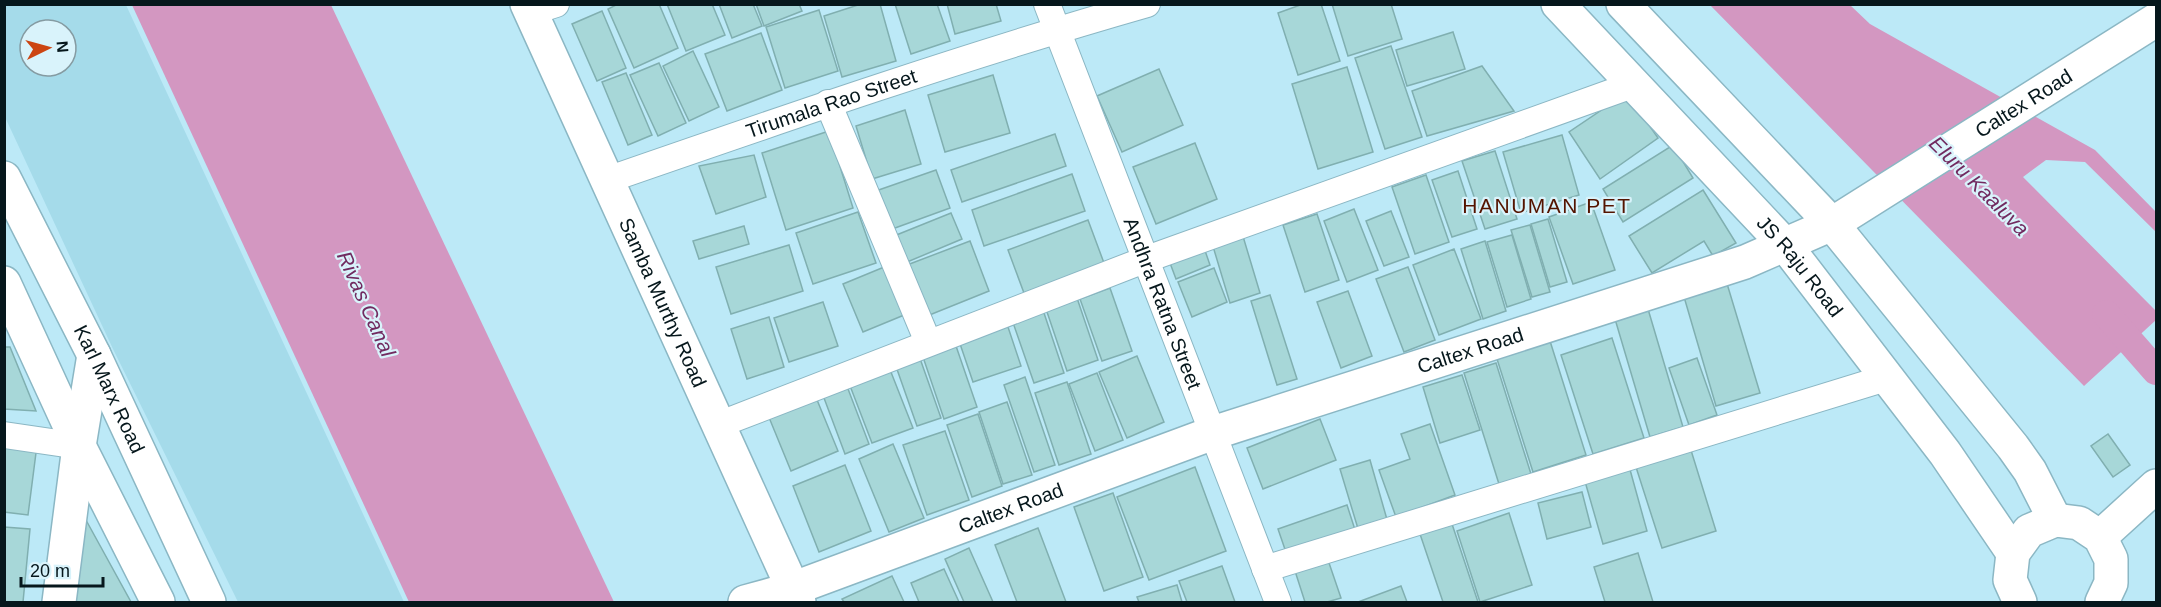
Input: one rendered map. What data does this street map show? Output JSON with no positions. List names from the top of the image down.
{
  "streets": {
    "street": [
      "Tirumala Rao Street",
      "Caltex Road",
      "JS Raju Road",
      "Andhra Ratna Street",
      "Samba Murthy Road",
      "Karl Marx Road"
    ]
  },
  "crossings": [
    ["Tirumala Rao Street", "Andhra Ratna Street"],
    ["Tirumala Rao Street", "Samba Murthy Road"],
    ["Caltex Road", "JS Raju Road"],
    ["Caltex Road", "Andhra Ratna Street"],
    ["Caltex Road", "Samba Murthy Road"]
  ],
  "districts": ["HANUMAN PET"],
  "water": ["Eluru Kaaluva", "Rivas Canal"],
  "scale_bar": "20 m",
  "north": "right"
}
